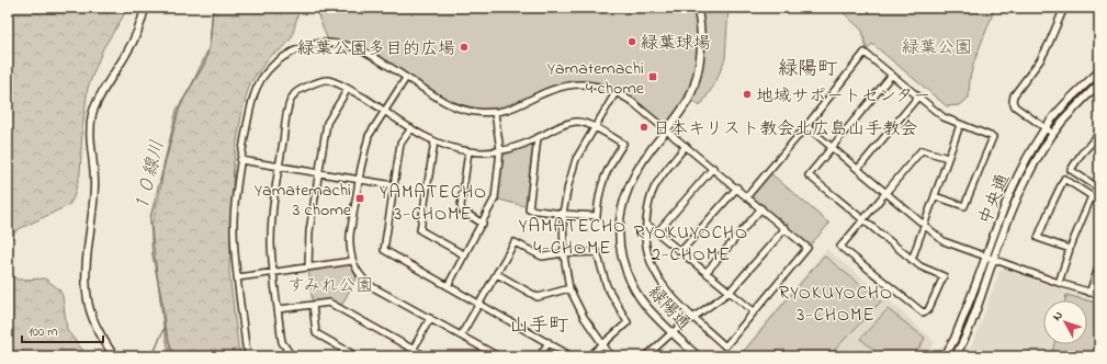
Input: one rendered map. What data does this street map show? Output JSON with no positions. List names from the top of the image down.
{
  "streets": {
    "street": ["中央通", "緑陽通"]
  },
  "districts": [
    "緑陽町",
    "YAMATECHO 3-CHOME",
    "YAMATECHO 4-CHOME",
    "RYOKUYOCHO 2-CHOME",
    "RYOKUYOCHO 3-CHOME",
    "山手町"
  ],
  "water": ["１０線川"],
  "parks": ["緑葉公園", "すみれ公園"],
  "places": {
    "other": [
      "緑葉球場",
      "緑葉公園多目的広場",
      "地域サポートセンター",
      "日本キリスト教会北広島山手教会"
    ],
    "transit": ["Yamatemachi 4 chome", "Yamatemachi 3 chome"]
  },
  "scale_bar": "100 m",
  "north": "top left"
}
